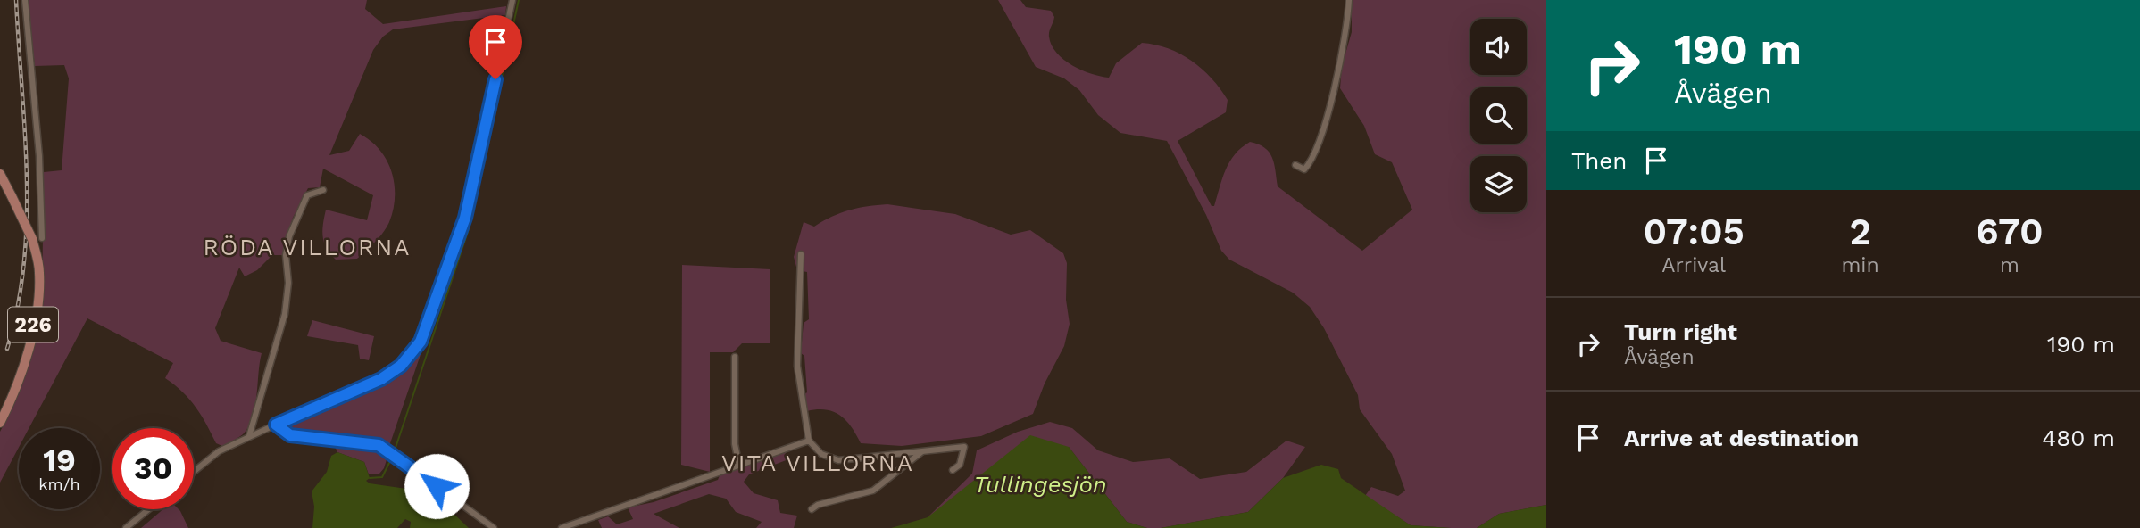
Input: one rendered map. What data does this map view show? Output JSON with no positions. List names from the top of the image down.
{
  "streets": {
    "main road": ["226"]
  },
  "districts": ["RÖDA VILLORNA", "VITA VILLORNA"],
  "water": ["Tullingesjön"],
  "page": {
    "turn": ["190 m", "Åvägen"],
    "then": "Then",
    "eta": [
      "07:05",
      "Arrival",
      "2",
      "min",
      "670",
      "m"
    ],
    "list": [
      {
        "name": "Turn right",
        "note": "Åvägen",
        "value": "190 m"
      },
      {
        "name": "Arrive at destination",
        "value": "480 m"
      }
    ],
    "speed": "19 km/h",
    "limit": "30"
  }
}
